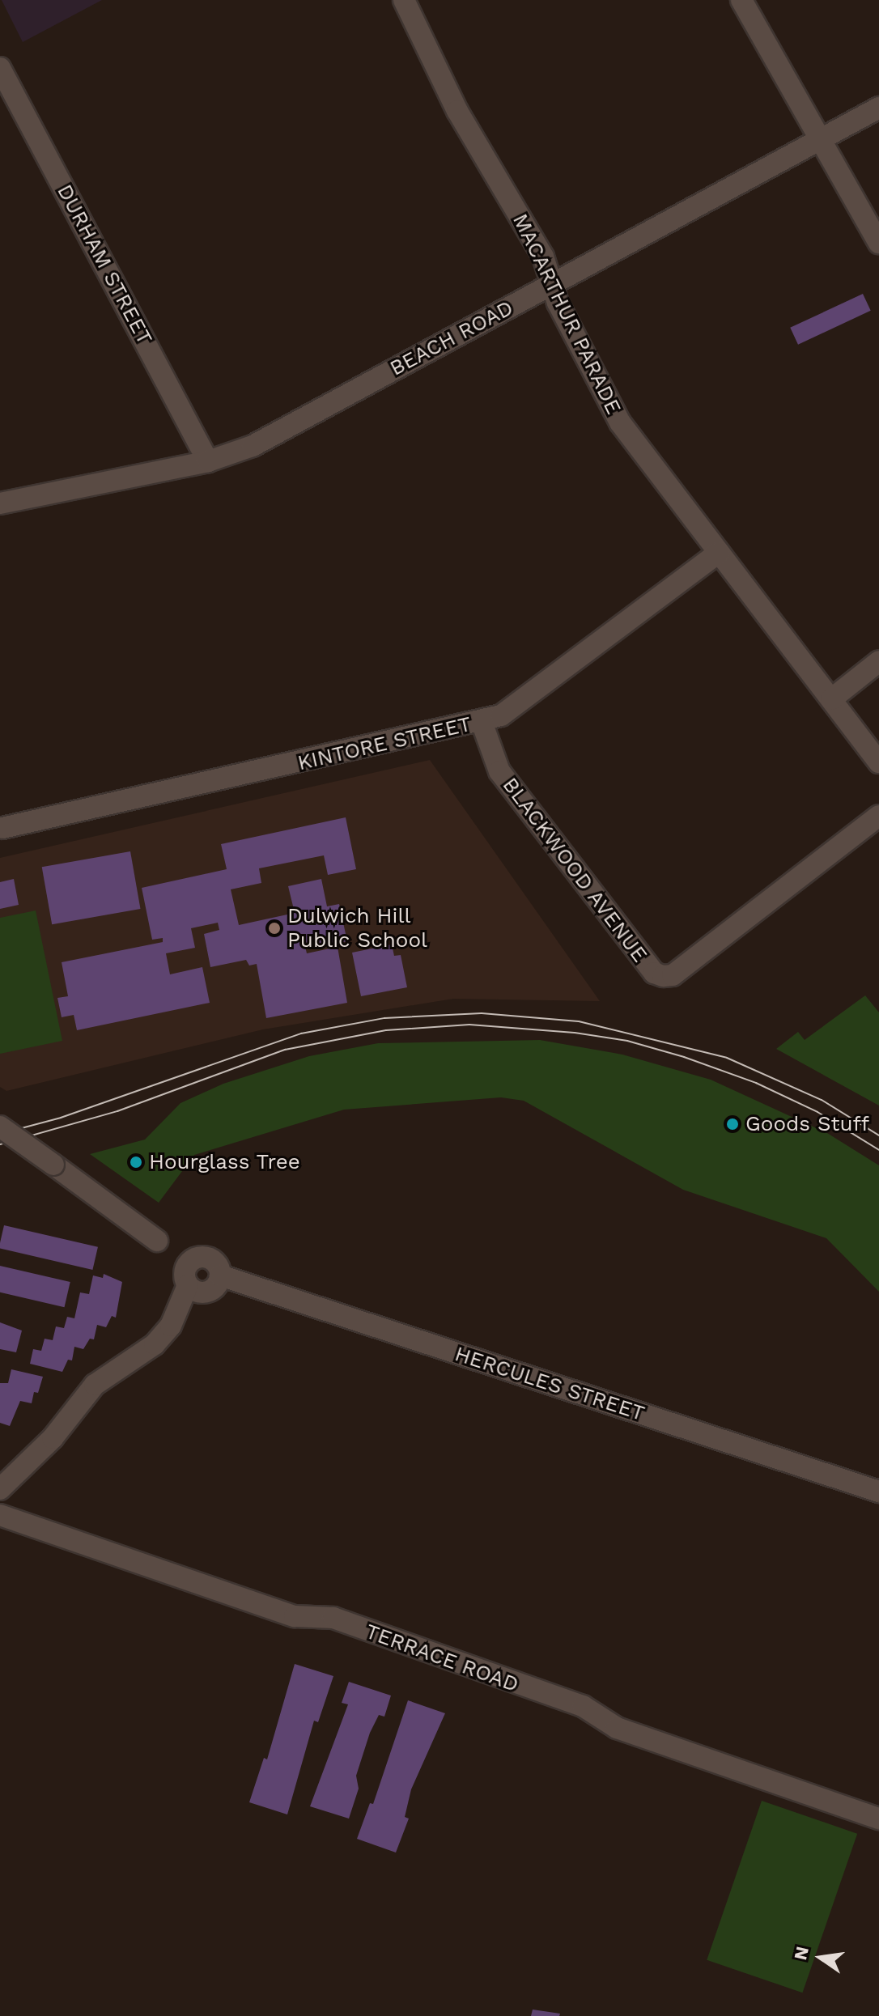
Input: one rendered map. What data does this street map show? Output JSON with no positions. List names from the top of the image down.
{
  "streets": {
    "street": [
      "DURHAM STREET",
      "MACARTHUR PARADE",
      "BEACH ROAD",
      "KINTORE STREET",
      "BLACKWOOD AVENUE",
      "HERCULES STREET",
      "TERRACE ROAD"
    ]
  },
  "crossings": [
    ["DURHAM STREET", "BEACH ROAD"],
    ["MACARTHUR PARADE", "BEACH ROAD"],
    ["MACARTHUR PARADE", "KINTORE STREET"],
    ["KINTORE STREET", "BLACKWOOD AVENUE"]
  ],
  "places": ["Dulwich Hill Public School", "Goods Stuff", "Hourglass Tree"],
  "north": "left"
}
